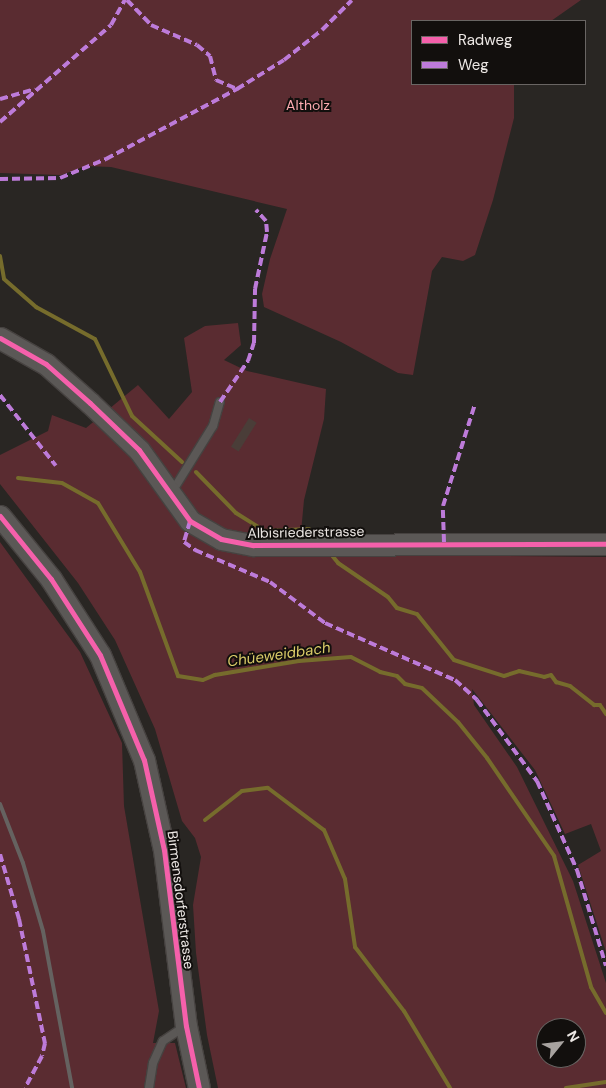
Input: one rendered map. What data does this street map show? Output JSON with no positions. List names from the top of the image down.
{
  "streets": {
    "main road": ["Albisriederstrasse", "Birmensdorferstrasse"]
  },
  "water": ["Chüeweidbach"],
  "parks": ["Altholz"],
  "legend": ["Radweg", "Weg"],
  "north": "top right"
}
